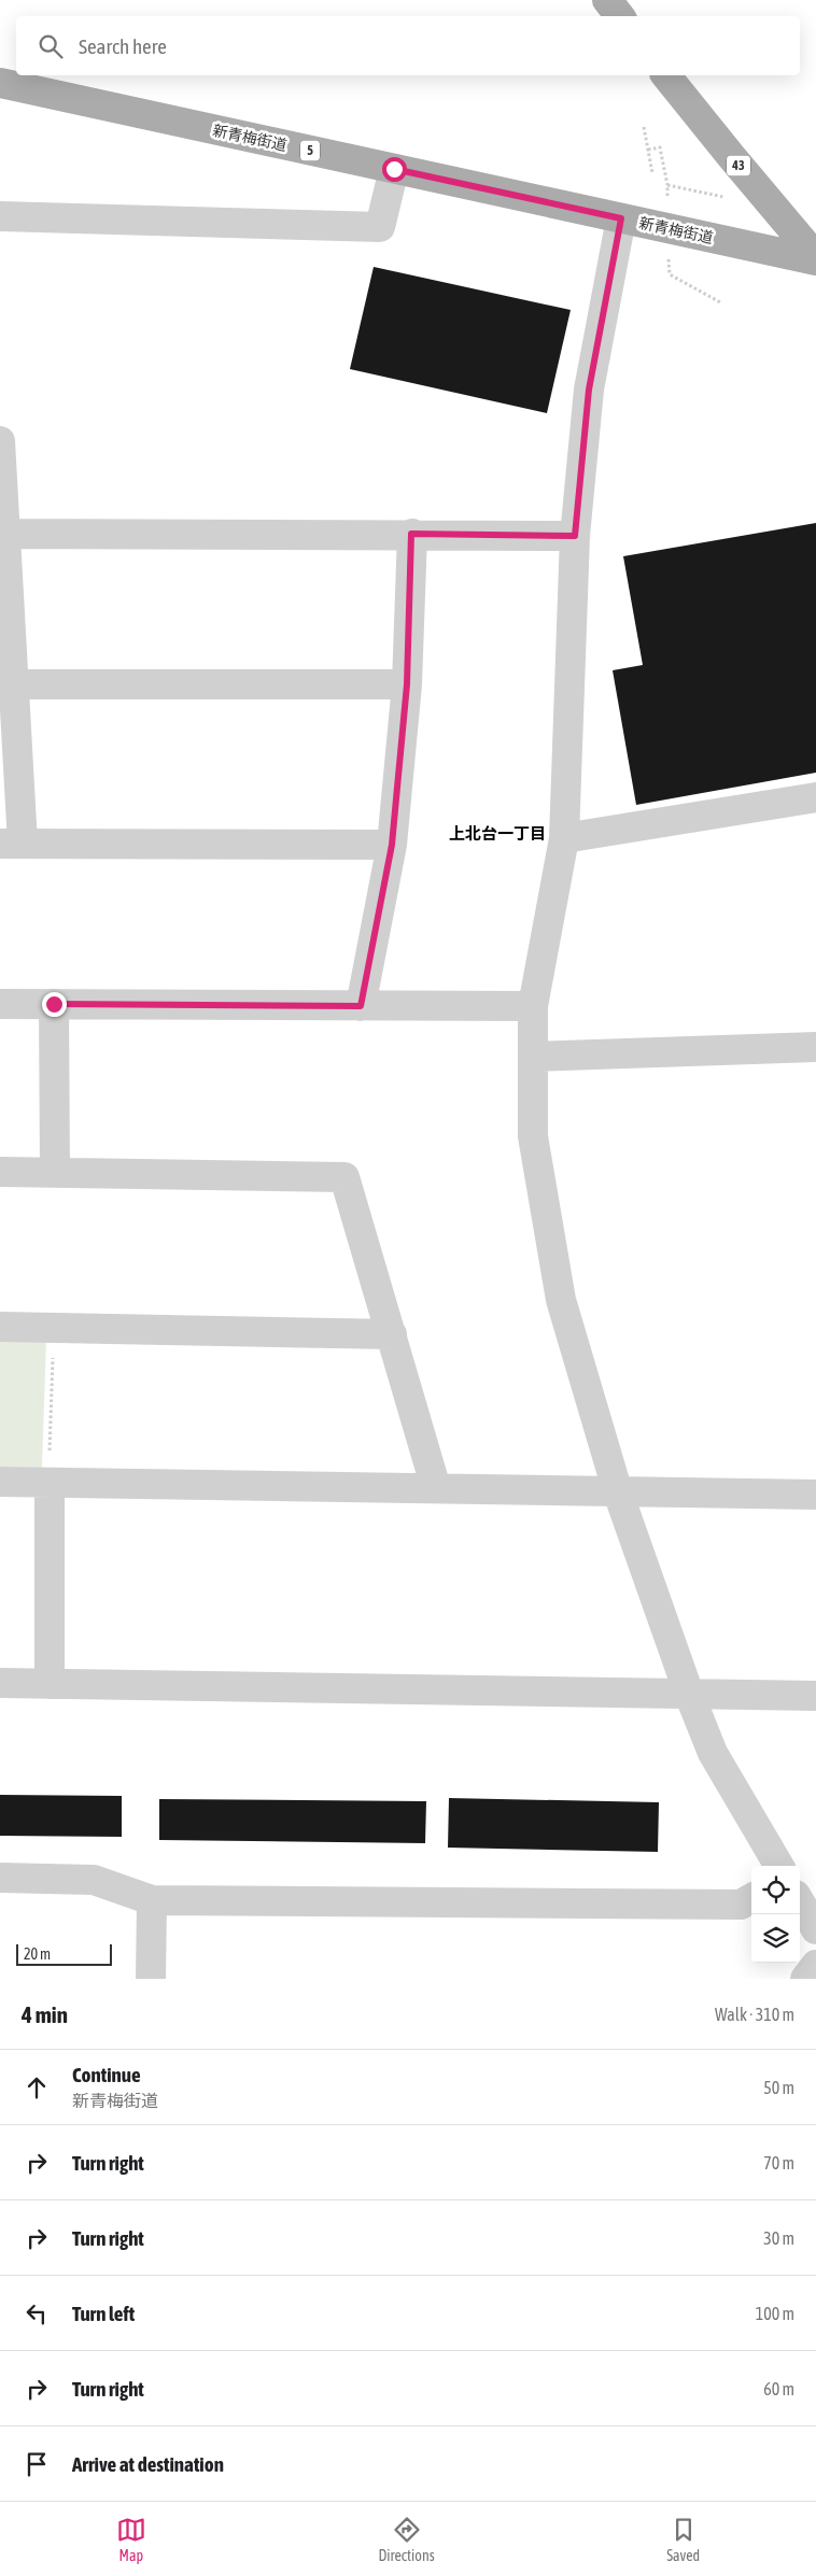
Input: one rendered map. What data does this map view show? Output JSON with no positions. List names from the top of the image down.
{
  "streets": {
    "main road": ["新青梅街道", "5", "43"]
  },
  "crossings": [
    ["新青梅街道", "43"]
  ],
  "districts": ["上北台一丁目"],
  "scale_bar": "20 m",
  "page": {
    "search": "Search here",
    "scale": "20 m",
    "heading": ["4 min", "Walk · 310 m"],
    "list": [
      ["Continue", "新青梅街道", "50 m"],
      ["Turn right", "70 m"],
      ["Turn right", "30 m"],
      ["Turn left", "100 m"],
      ["Turn right", "60 m"],
      "Arrive at destination"
    ],
    "nav": ["Map", "Directions", "Saved"]
  }
}
